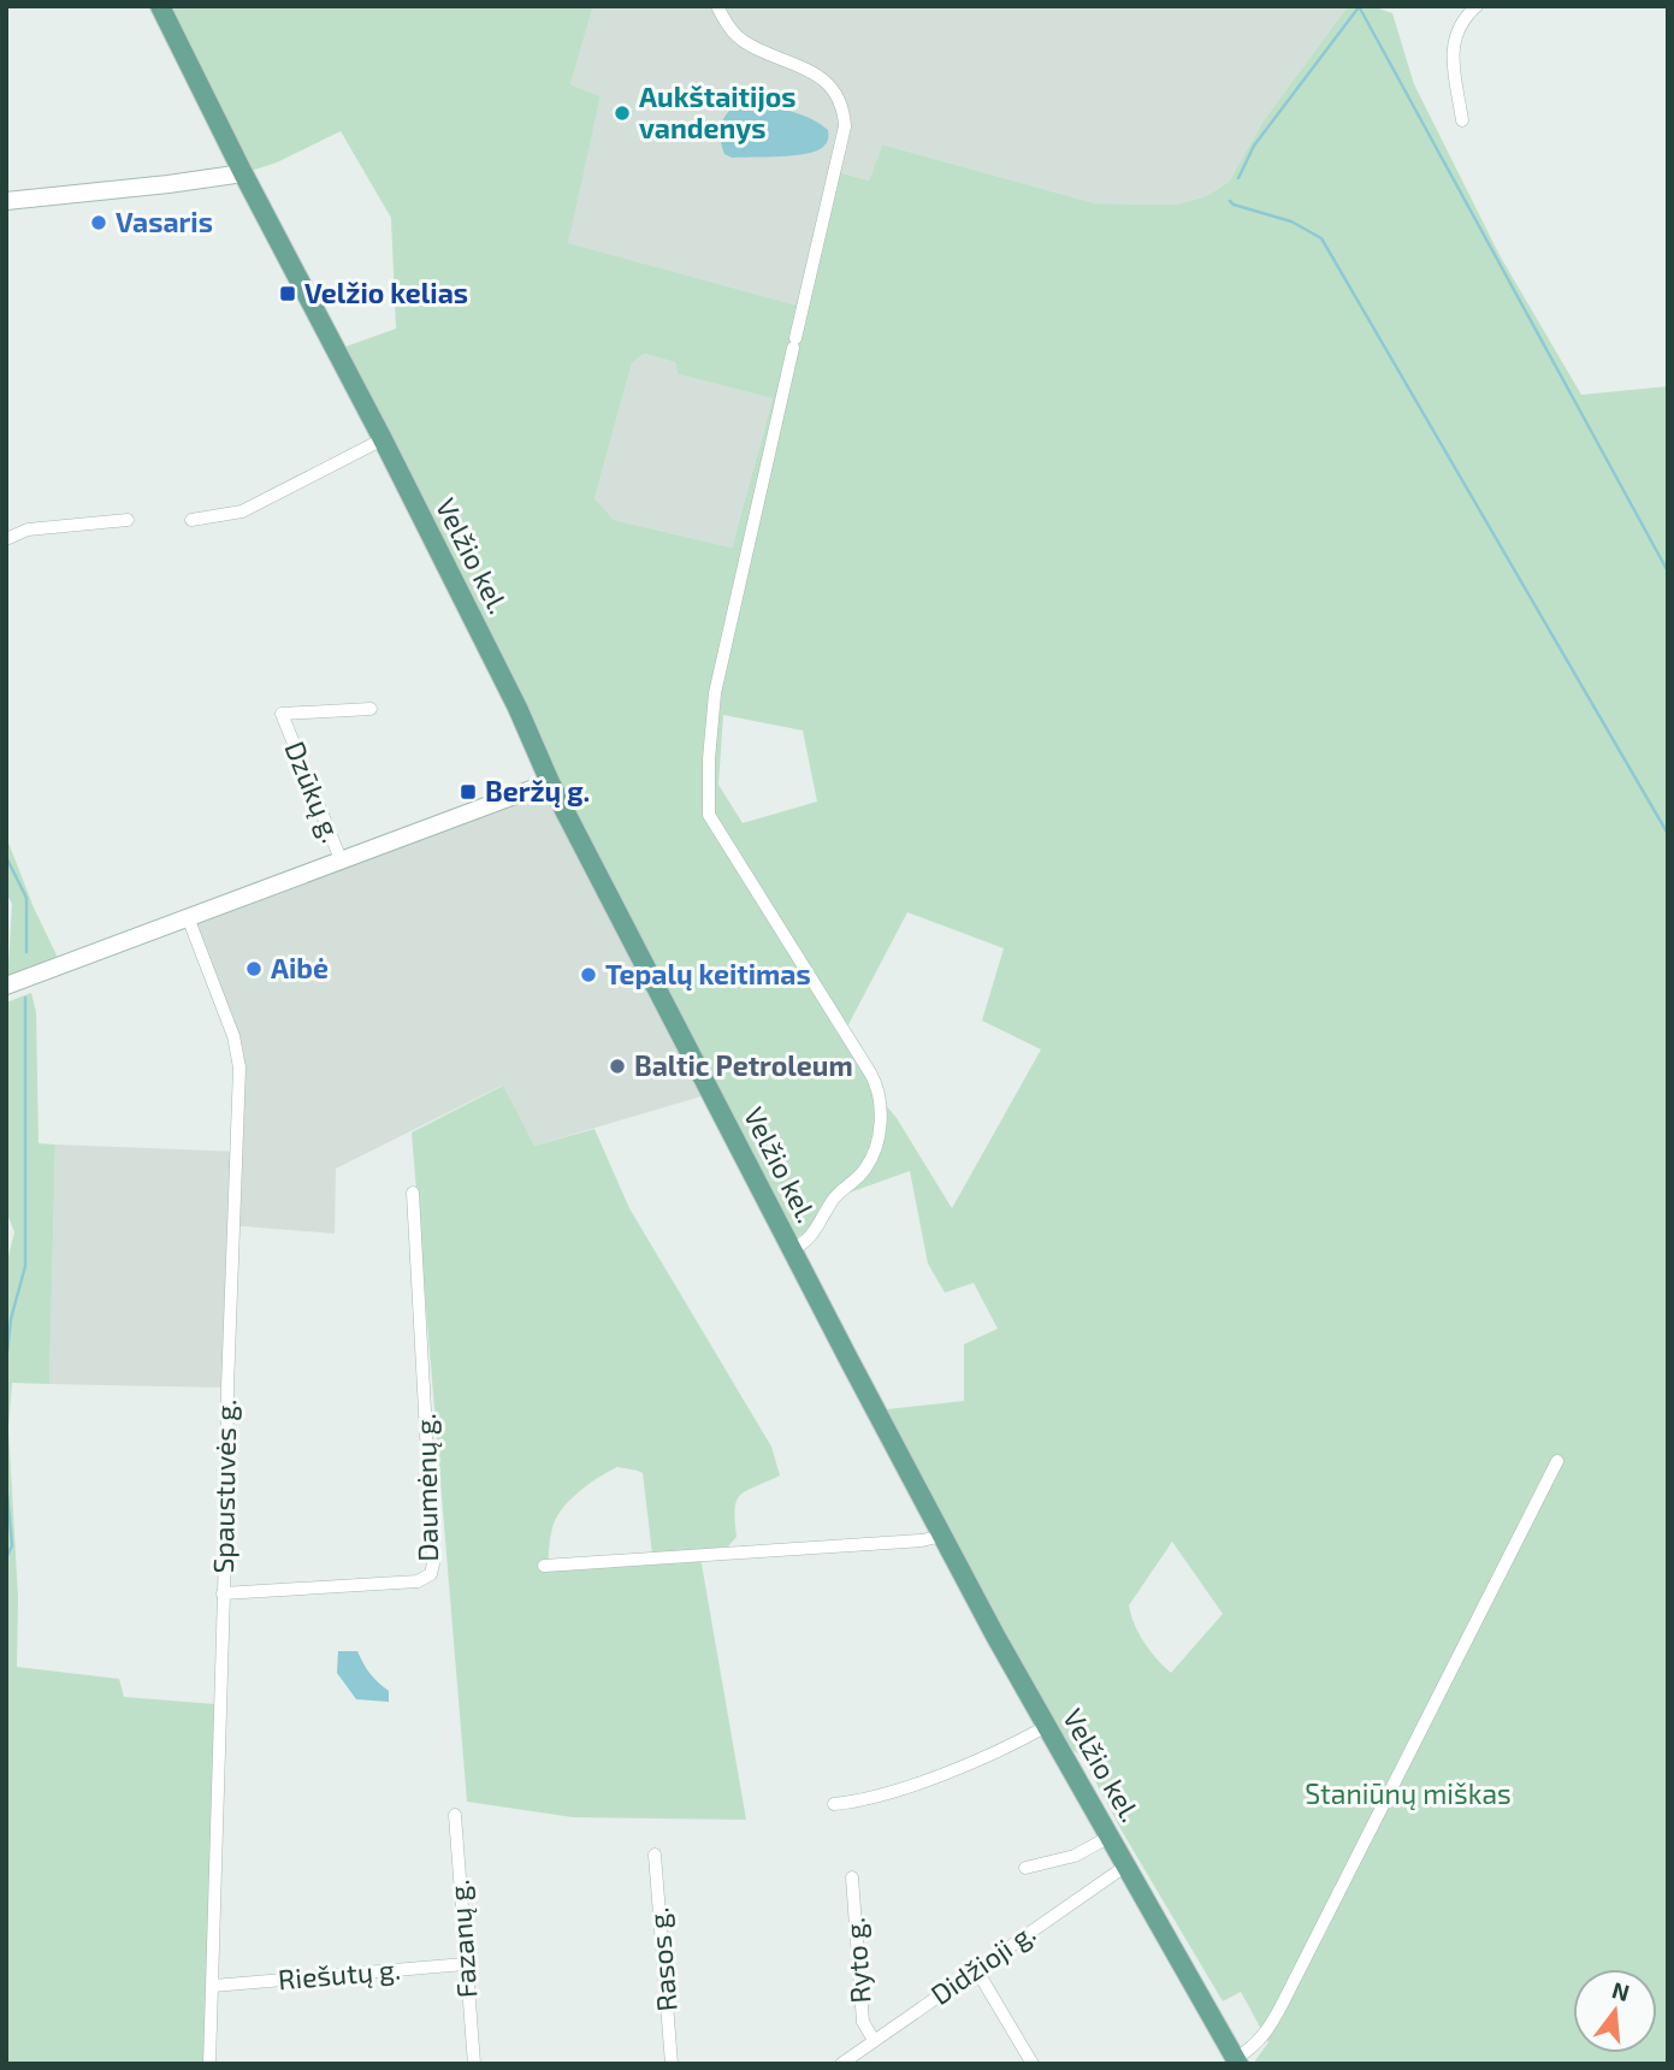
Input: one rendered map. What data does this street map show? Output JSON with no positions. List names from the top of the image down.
{
  "streets": {
    "main road": ["Velžio kel."],
    "street": [
      "Dzūkų g.",
      "Spaustuvės g.",
      "Daumėnų g.",
      "Fazanų g.",
      "Rasos g.",
      "Ryto g.",
      "Didžioji g.",
      "Riešutų g."
    ]
  },
  "crossings": [
    ["Velžio kel.", "Didžioji g."],
    ["Spaustuvės g.", "Daumėnų g."],
    ["Spaustuvės g.", "Riešutų g."],
    ["Fazanų g.", "Riešutų g."],
    ["Ryto g.", "Didžioji g."]
  ],
  "parks": ["Staniūnų miškas"],
  "places": {
    "other": [
      "Aukštaitijos vandenys",
      "Vasaris",
      "Aibė",
      "Tepalų keitimas",
      "Baltic Petroleum"
    ],
    "transit": ["Velžio kelias", "Beržų g."]
  },
  "north": "top"
}
